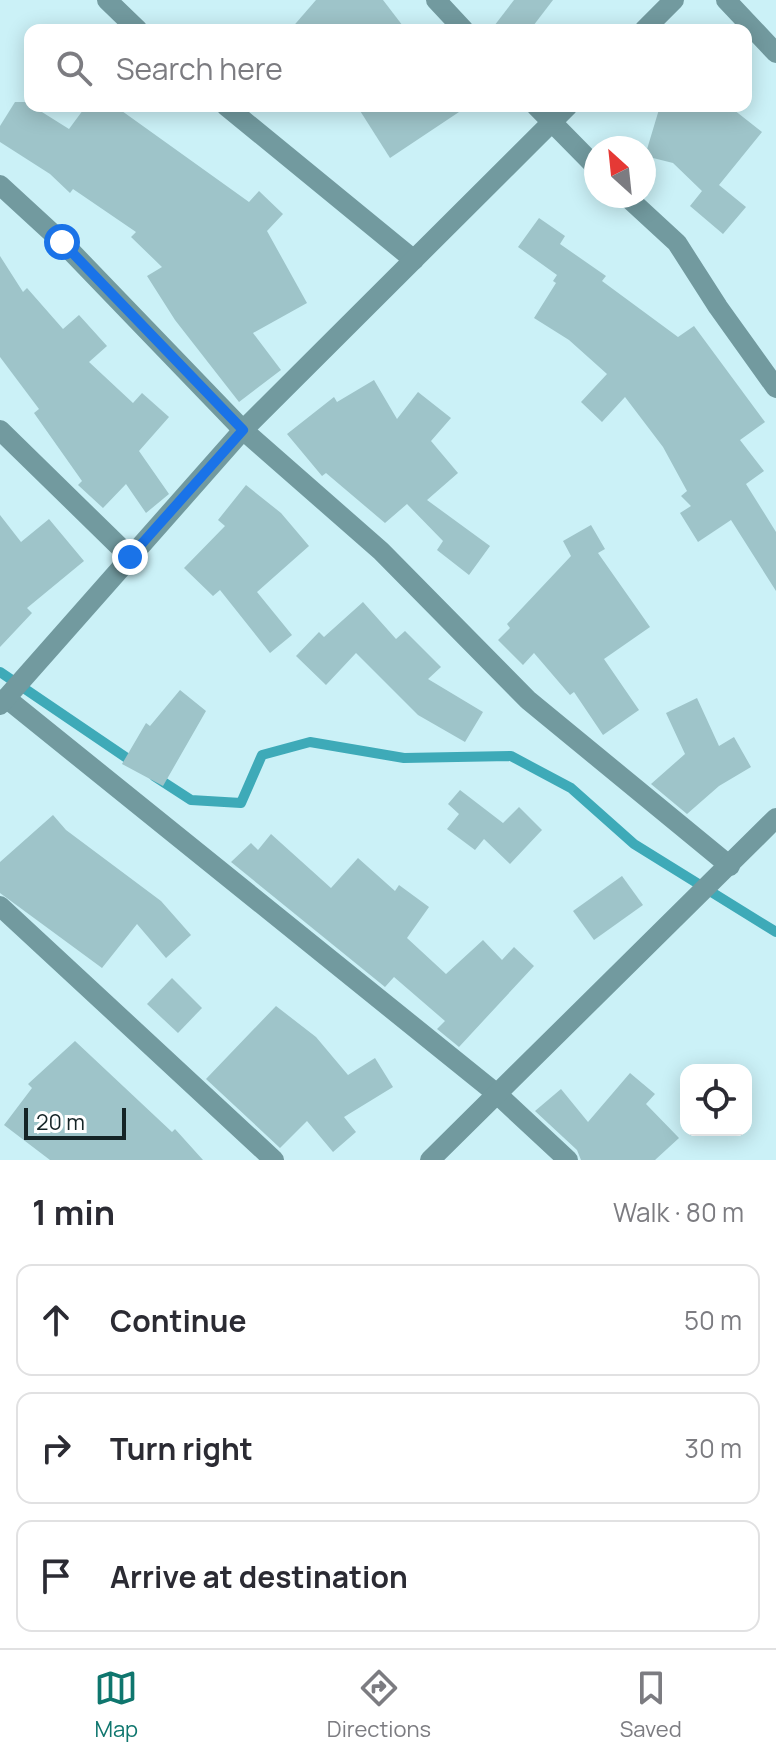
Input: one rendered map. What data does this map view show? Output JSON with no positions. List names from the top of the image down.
{
  "scale_bar": "20 m",
  "north": "top left",
  "page": {
    "search": "Search here",
    "scale": "20 m",
    "heading": ["1 min", "Walk · 80 m"],
    "list": [
      ["Continue", "50 m"],
      ["Turn right", "30 m"],
      "Arrive at destination"
    ],
    "nav": ["Map", "Directions", "Saved"]
  }
}
